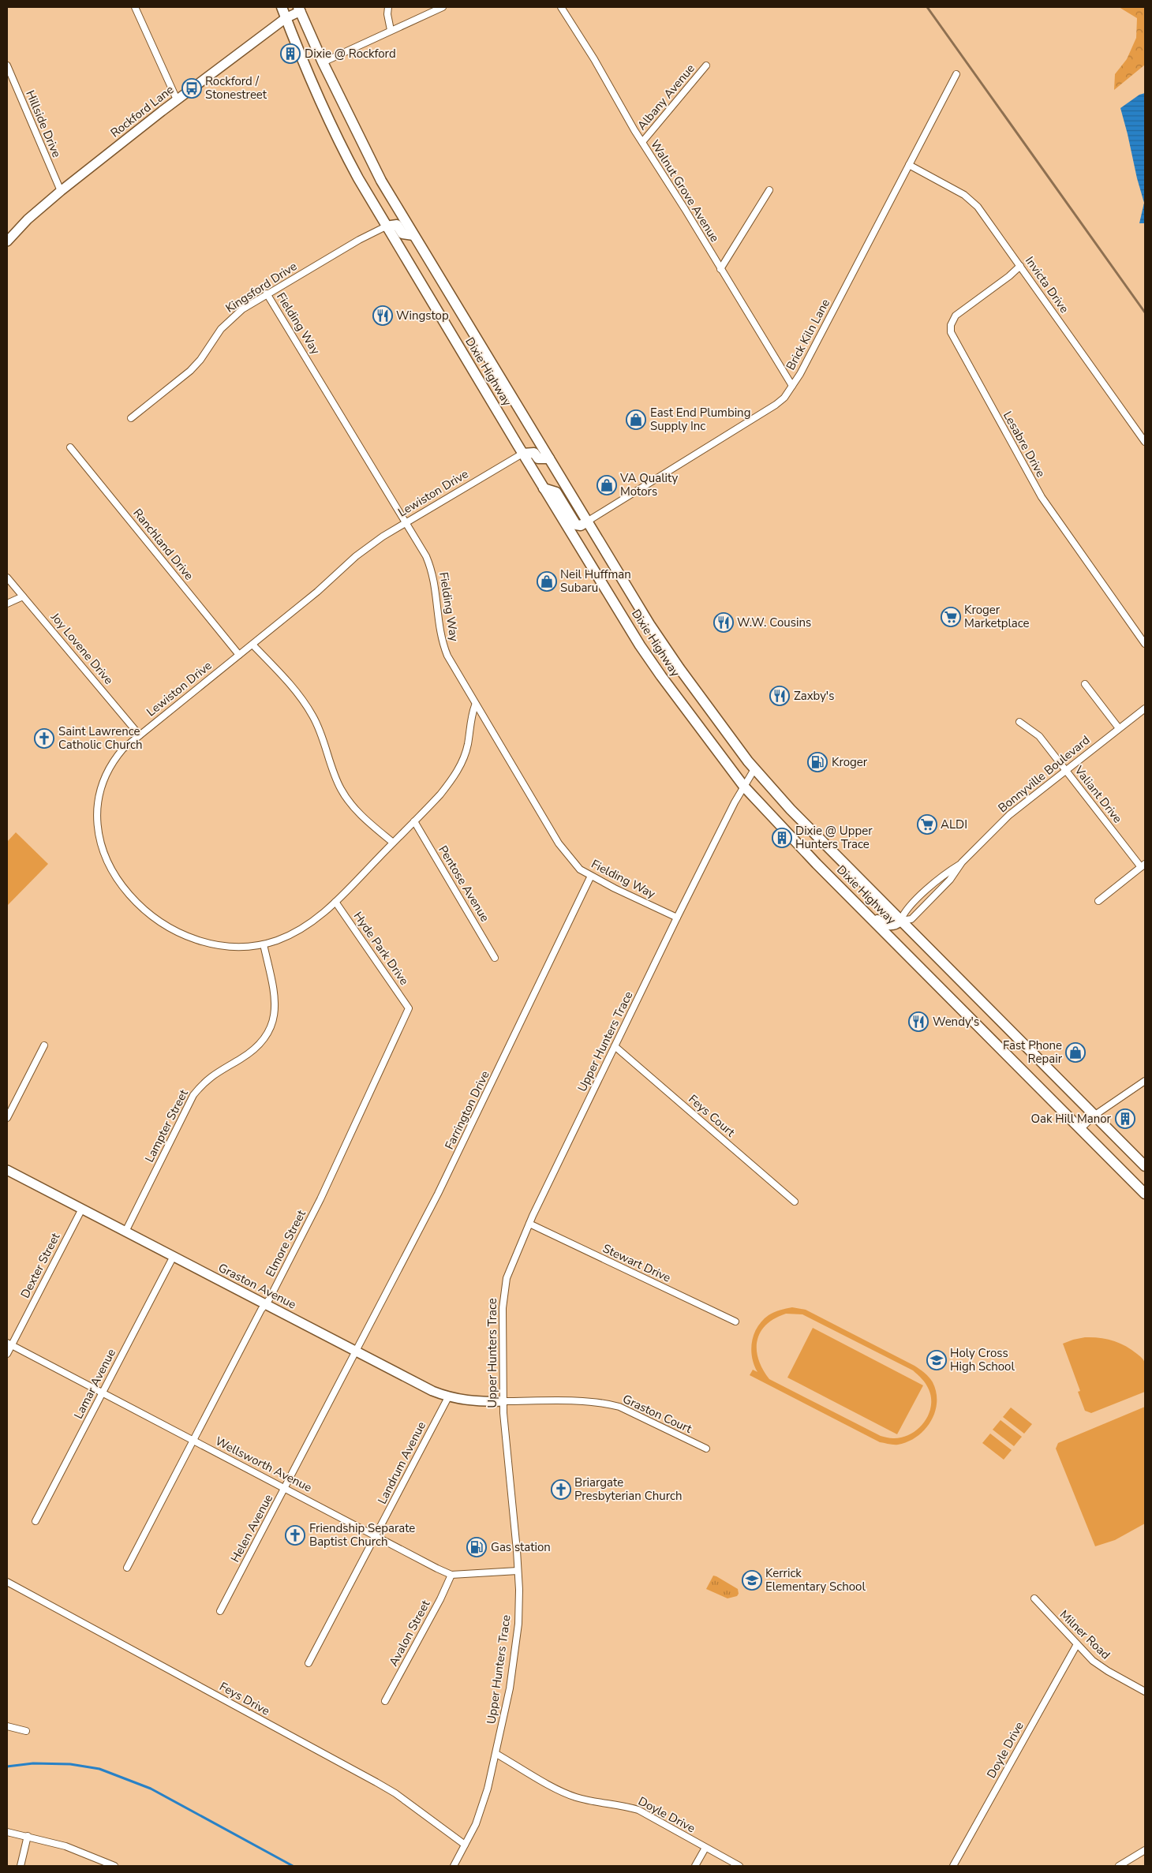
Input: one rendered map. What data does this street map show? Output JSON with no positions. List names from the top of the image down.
{
  "streets": {
    "main road": ["Dixie Highway"],
    "street": [
      "Albany Avenue",
      "Rockford Lane",
      "Hillside Drive",
      "Walnut Grove Avenue",
      "Invicta Drive",
      "Kingsford Drive",
      "Fielding Way",
      "Brick Kiln Lane",
      "Lesabre Drive",
      "Lewiston Drive",
      "Ranchland Drive",
      "Joy Lovene Drive",
      "Bonnyville Boulevard",
      "Valiant Drive",
      "Pentose Avenue",
      "Hyde Park Drive",
      "Upper Hunters Trace",
      "Farrington Drive",
      "Feys Court",
      "Lampter Street",
      "Elmore Street",
      "Stewart Drive",
      "Dexter Street",
      "Graston Avenue",
      "Lamar Avenue",
      "Graston Court",
      "Landrum Avenue",
      "Wellsworth Avenue",
      "Helen Avenue",
      "Avalon Street",
      "Milner Road",
      "Feys Drive",
      "Doyle Drive"
    ]
  },
  "crossings": [
    ["Albany Avenue", "Walnut Grove Avenue"],
    ["Rockford Lane", "Hillside Drive"],
    ["Rockford Lane", "Dixie Highway"],
    ["Walnut Grove Avenue", "Brick Kiln Lane"],
    ["Invicta Drive", "Brick Kiln Lane"],
    ["Invicta Drive", "Lesabre Drive"],
    ["Kingsford Drive", "Fielding Way"],
    ["Kingsford Drive", "Dixie Highway"],
    ["Fielding Way", "Lewiston Drive"],
    ["Fielding Way", "Upper Hunters Trace"],
    ["Fielding Way", "Farrington Drive"],
    ["Brick Kiln Lane", "Dixie Highway"],
    ["Dixie Highway", "Lewiston Drive"],
    ["Dixie Highway", "Bonnyville Boulevard"],
    ["Dixie Highway", "Upper Hunters Trace"],
    ["Lewiston Drive", "Ranchland Drive"],
    ["Lewiston Drive", "Joy Lovene Drive"],
    ["Lewiston Drive", "Pentose Avenue"],
    ["Lewiston Drive", "Hyde Park Drive"],
    ["Lewiston Drive", "Lampter Street"],
    ["Bonnyville Boulevard", "Valiant Drive"],
    ["Hyde Park Drive", "Elmore Street"],
    ["Upper Hunters Trace", "Feys Court"],
    ["Upper Hunters Trace", "Stewart Drive"],
    ["Upper Hunters Trace", "Graston Avenue"],
    ["Upper Hunters Trace", "Graston Court"],
    ["Upper Hunters Trace", "Feys Drive"],
    ["Upper Hunters Trace", "Doyle Drive"],
    ["Farrington Drive", "Graston Avenue"],
    ["Farrington Drive", "Helen Avenue"],
    ["Lampter Street", "Graston Avenue"],
    ["Elmore Street", "Graston Avenue"],
    ["Elmore Street", "Wellsworth Avenue"],
    ["Dexter Street", "Graston Avenue"],
    ["Dexter Street", "Wellsworth Avenue"],
    ["Graston Avenue", "Lamar Avenue"],
    ["Graston Avenue", "Graston Court"],
    ["Graston Avenue", "Landrum Avenue"],
    ["Graston Avenue", "Helen Avenue"],
    ["Lamar Avenue", "Wellsworth Avenue"],
    ["Landrum Avenue", "Wellsworth Avenue"],
    ["Wellsworth Avenue", "Helen Avenue"],
    ["Wellsworth Avenue", "Avalon Street"],
    ["Milner Road", "Doyle Drive"]
  ],
  "places": {
    "building": ["Dixie @ Rockford", "Dixie @ Upper Hunters Trace", "Oak Hill Manor"],
    "bus stop": ["Rockford / Stonestreet"],
    "restaurant": [
      "Wingstop",
      "W.W. Cousins",
      "Zaxby's",
      "Wendy's"
    ],
    "shop": [
      "East End Plumbing Supply Inc",
      "VA Quality Motors",
      "Neil Huffman Subaru",
      "Fast Phone Repair"
    ],
    "supermarket": ["Kroger Marketplace", "ALDI"],
    "church": ["Saint Lawrence Catholic Church", "Briargate Presbyterian Church", "Friendship Separate Baptist Church"],
    "fuel station": ["Kroger", "Gas station"],
    "school or university": ["Holy Cross High School", "Kerrick Elementary School"]
  }
}
